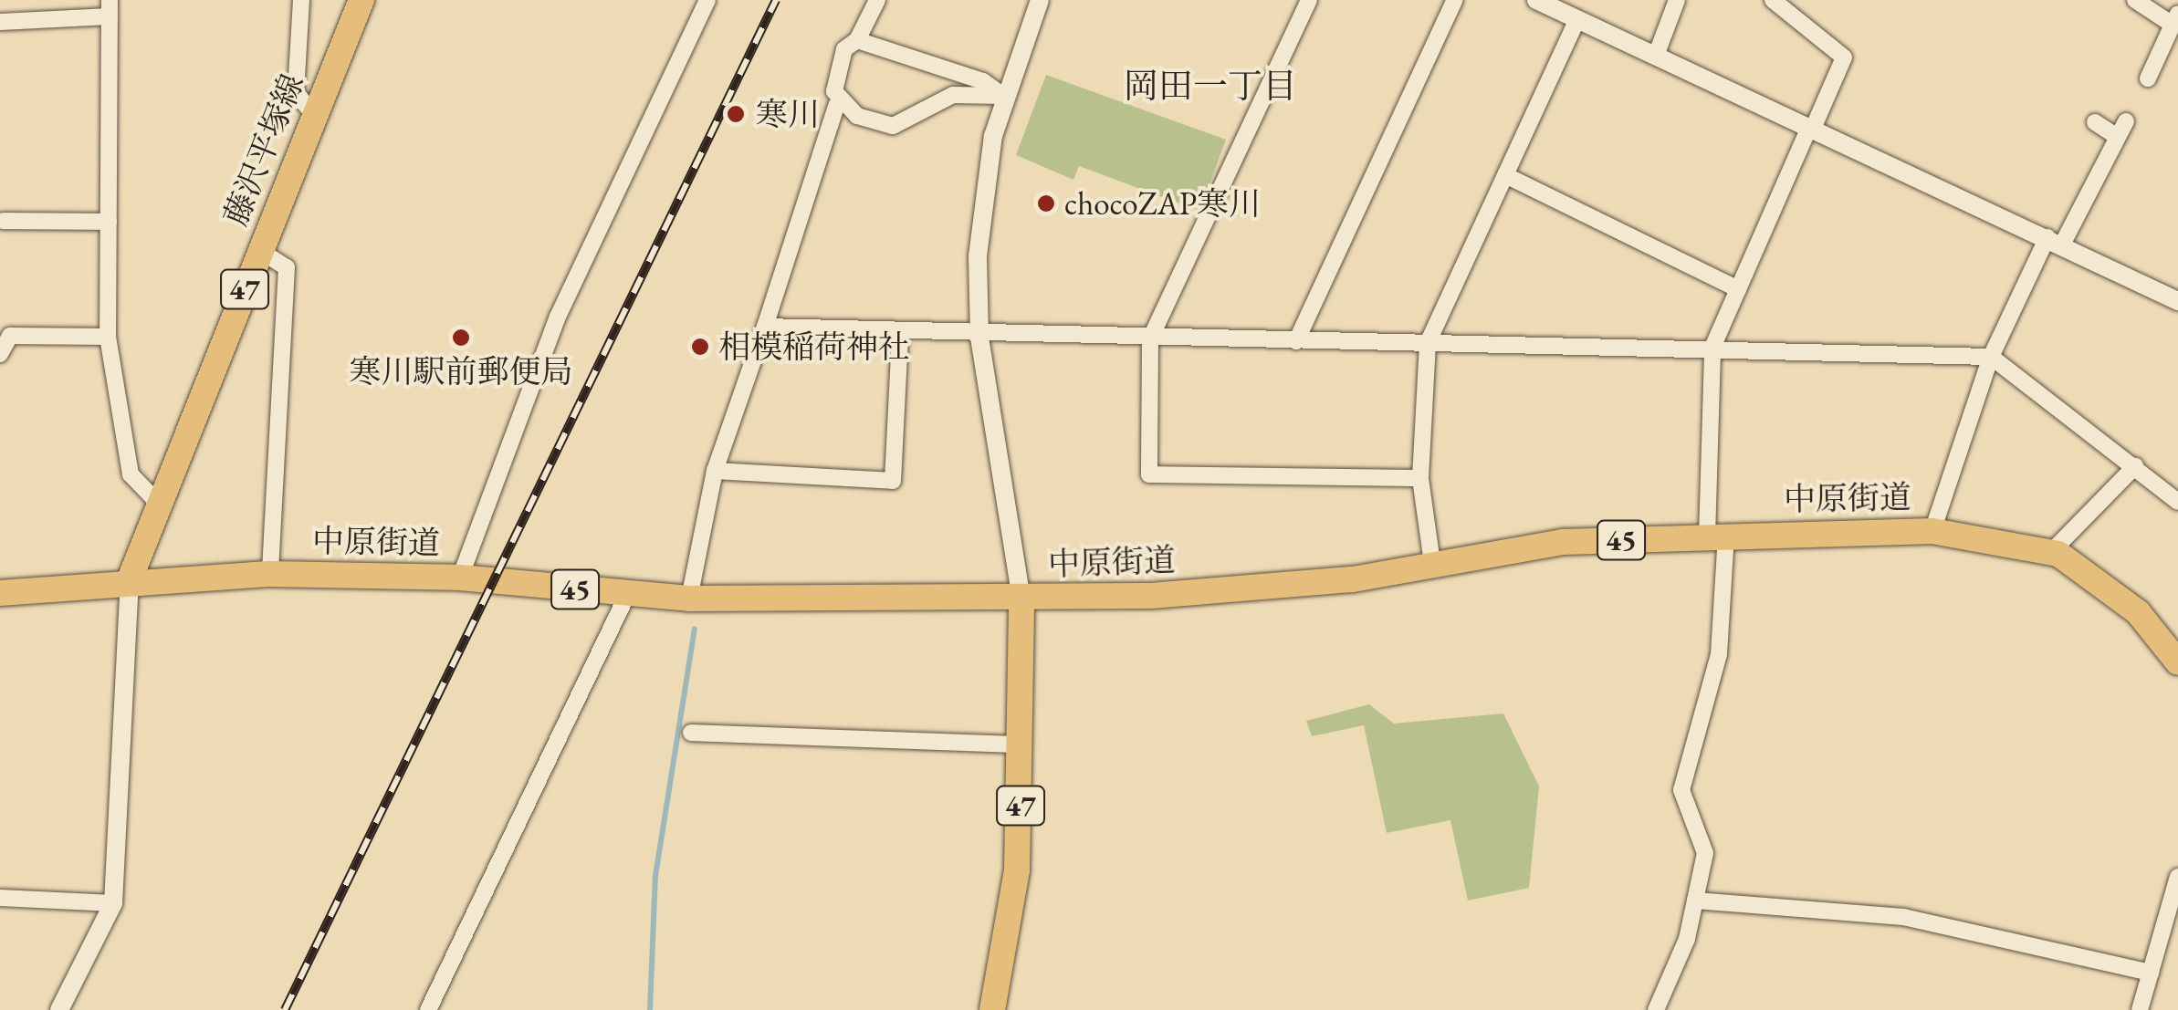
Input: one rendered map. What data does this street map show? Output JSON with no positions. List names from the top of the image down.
{
  "streets": {
    "main road": [
      "藤沢平塚線",
      "47",
      "中原街道",
      "45"
    ]
  },
  "crossings": [
    ["藤沢平塚線", "中原街道"],
    ["47", "中原街道"]
  ],
  "districts": ["岡田一丁目"],
  "places": [
    "寒川",
    "chocoZAP寒川",
    "寒川駅前郵便局",
    "相模稲荷神社"
  ]
}
